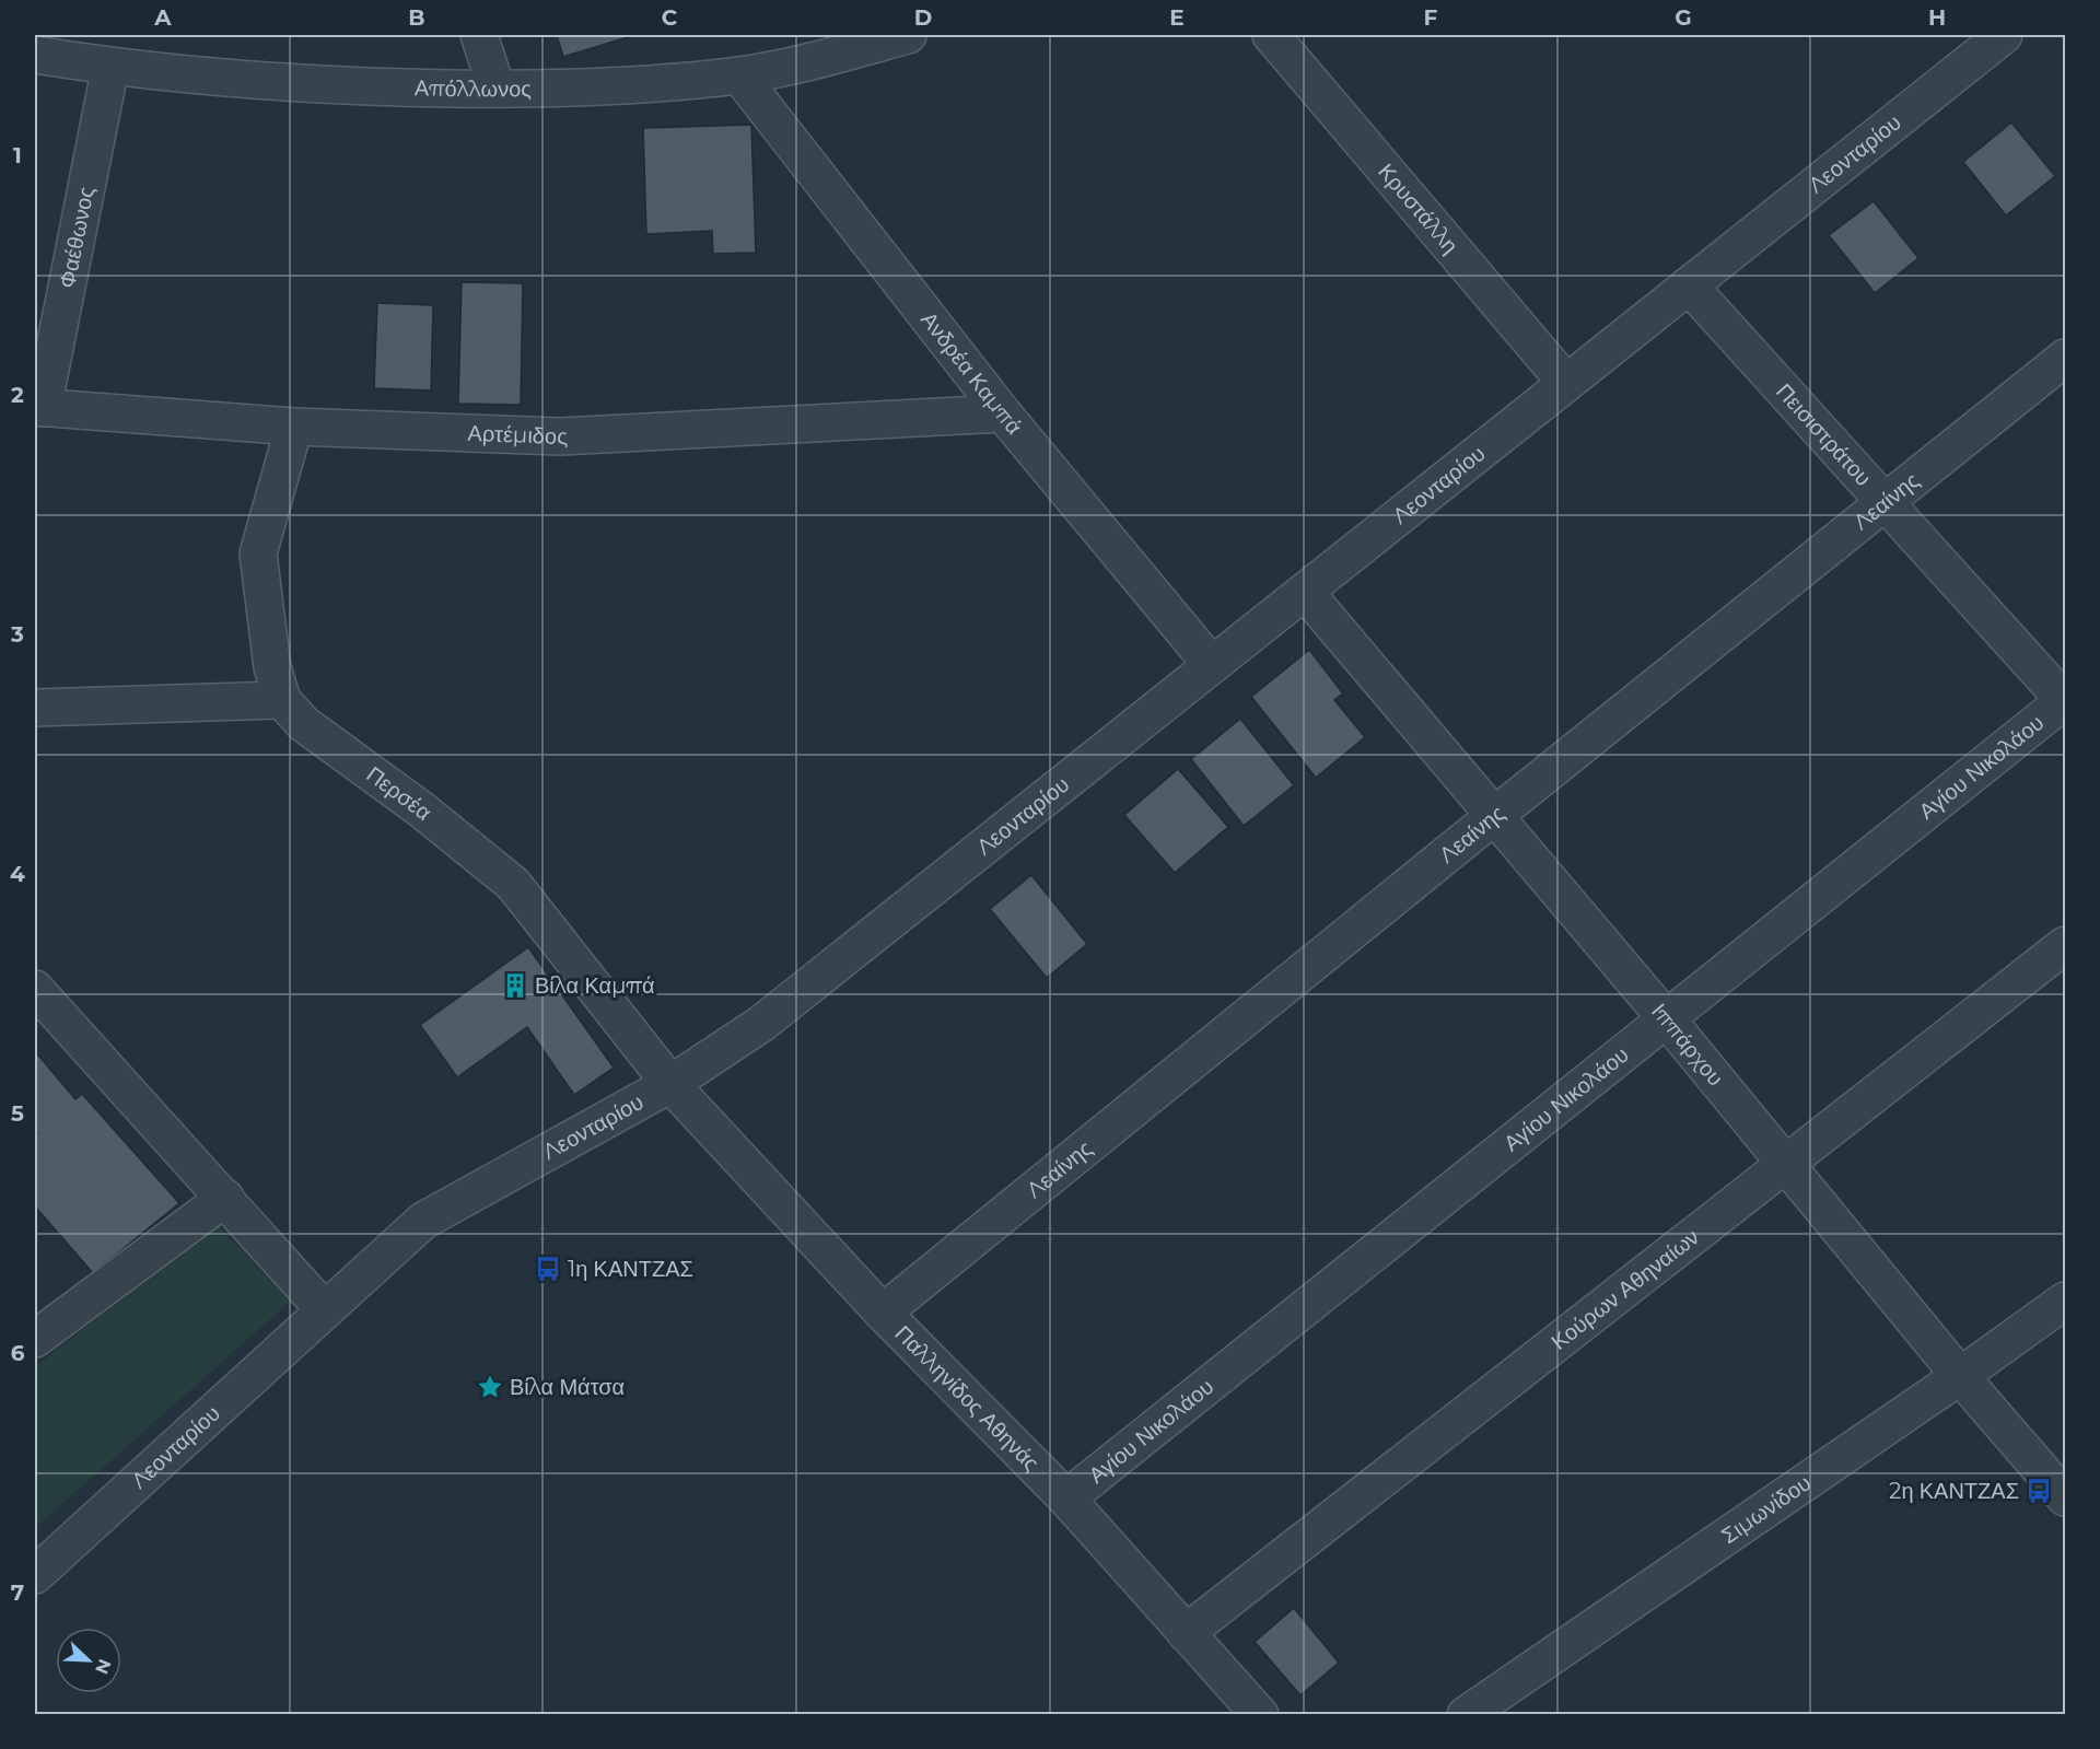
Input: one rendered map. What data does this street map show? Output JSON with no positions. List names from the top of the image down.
{
  "streets": {
    "street": [
      "Απόλλωνος",
      "Λεονταρίου",
      "Κρυστάλλη",
      "Φαέθωνος",
      "Ανδρέα Καμπά",
      "Αρτέμιδος",
      "Πεισιστράτου",
      "Λεαίνης",
      "Αγίου Νικολάου",
      "Περσέα",
      "Ιππάρχου",
      "Κούρων Αθηναίων",
      "Παλληνίδος Αθηνάς",
      "Σιμωνίδου"
    ]
  },
  "crossings": [
    ["Απόλλωνος", "Φαέθωνος"],
    ["Απόλλωνος", "Ανδρέα Καμπά"],
    ["Λεονταρίου", "Κρυστάλλη"],
    ["Λεονταρίου", "Ανδρέα Καμπά"],
    ["Λεονταρίου", "Πεισιστράτου"],
    ["Λεονταρίου", "Περσέα"],
    ["Λεονταρίου", "Ιππάρχου"],
    ["Λεονταρίου", "Παλληνίδος Αθηνάς"],
    ["Φαέθωνος", "Αρτέμιδος"],
    ["Ανδρέα Καμπά", "Αρτέμιδος"],
    ["Πεισιστράτου", "Λεαίνης"],
    ["Πεισιστράτου", "Αγίου Νικολάου"],
    ["Λεαίνης", "Ιππάρχου"],
    ["Λεαίνης", "Παλληνίδος Αθηνάς"],
    ["Αγίου Νικολάου", "Ιππάρχου"],
    ["Αγίου Νικολάου", "Παλληνίδος Αθηνάς"],
    ["Περσέα", "Παλληνίδος Αθηνάς"],
    ["Ιππάρχου", "Κούρων Αθηναίων"],
    ["Ιππάρχου", "Σιμωνίδου"],
    ["Κούρων Αθηναίων", "Παλληνίδος Αθηνάς"]
  ],
  "places": {
    "building": ["Βίλα Καμπά"],
    "bus stop": ["1η ΚΑΝΤΖΑΣ", "2η ΚΑΝΤΖΑΣ"],
    "place": ["Βίλα Μάτσα"]
  },
  "north": "bottom right",
  "grid": {
    "columns": [
      "A",
      "B",
      "C",
      "D",
      "E",
      "F",
      "G",
      "H"
    ],
    "rows": [
      "1",
      "2",
      "3",
      "4",
      "5",
      "6",
      "7"
    ]
  }
}
